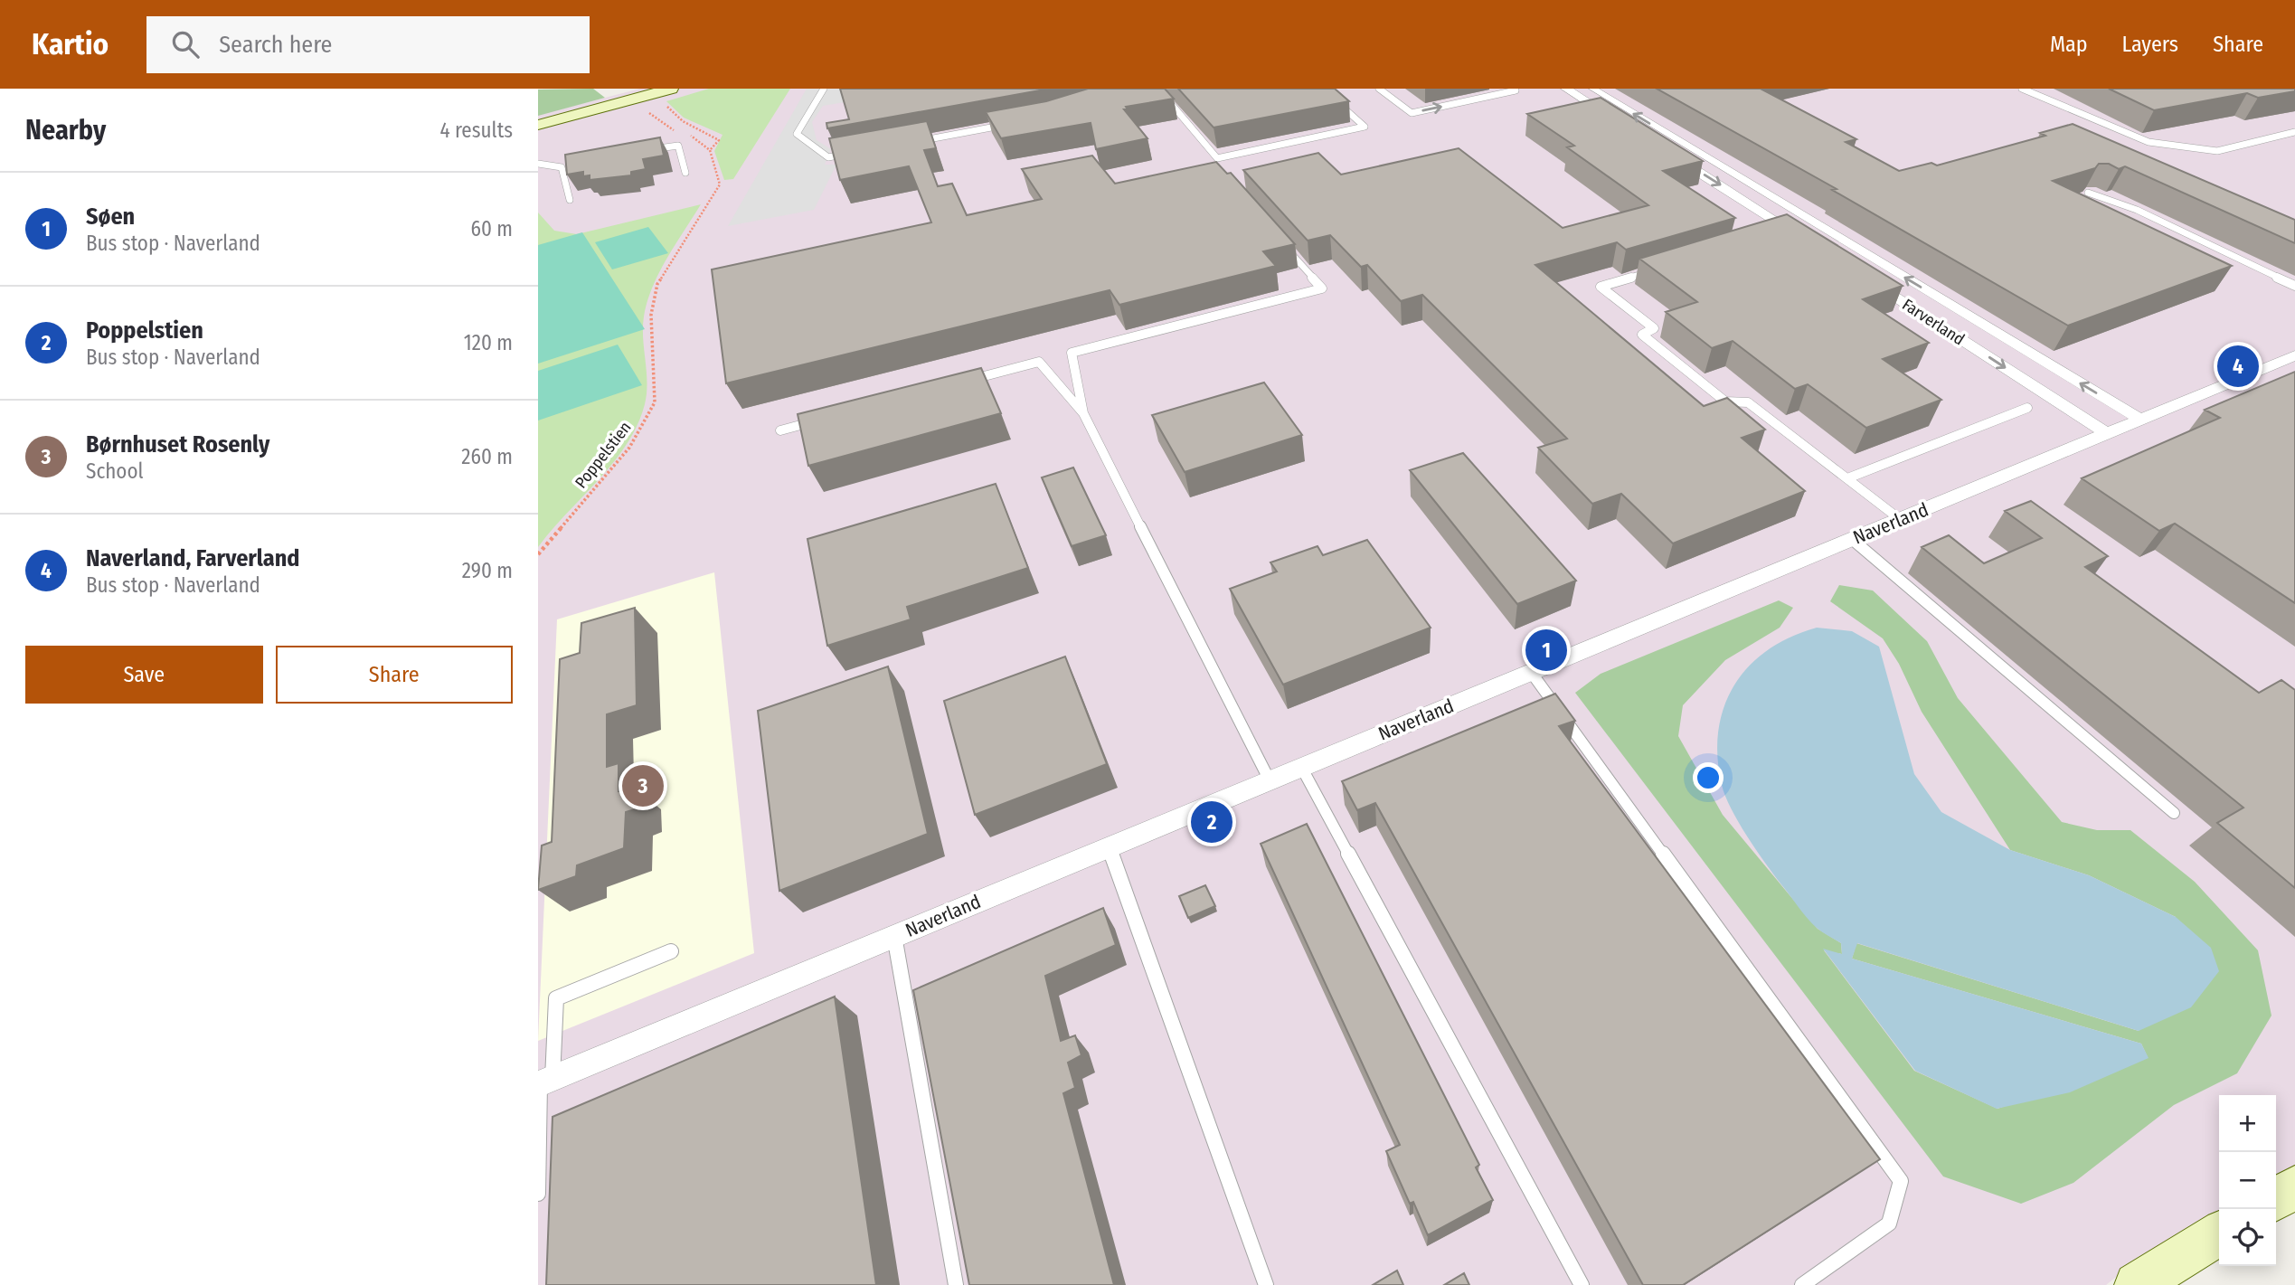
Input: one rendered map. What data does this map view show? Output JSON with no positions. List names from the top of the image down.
{
  "streets": {
    "street": ["Farverland", "Naverland"],
    "path": ["Poppelstien"]
  },
  "crossings": [
    ["Farverland", "Naverland"]
  ],
  "page": {
    "header": "Kartio",
    "search": "Search here",
    "nav": ["Map", "Layers", "Share"],
    "heading": ["Nearby", "4 results"],
    "list": [
      {
        "mark": "1",
        "name": "Søen",
        "note": "Bus stop · Naverland",
        "value": "60 m"
      },
      {
        "mark": "2",
        "name": "Poppelstien",
        "note": "Bus stop · Naverland",
        "value": "120 m"
      },
      {
        "mark": "3",
        "name": "Børnhuset Rosenly",
        "note": "School",
        "value": "260 m"
      },
      {
        "mark": "4",
        "name": "Naverland, Farverland",
        "note": "Bus stop · Naverland",
        "value": "290 m"
      }
    ],
    "pins": [
      "4",
      "1",
      "3",
      "2"
    ],
    "buttons": ["Save", "Share"],
    "map_buttons": ["+", "−"]
  }
}
